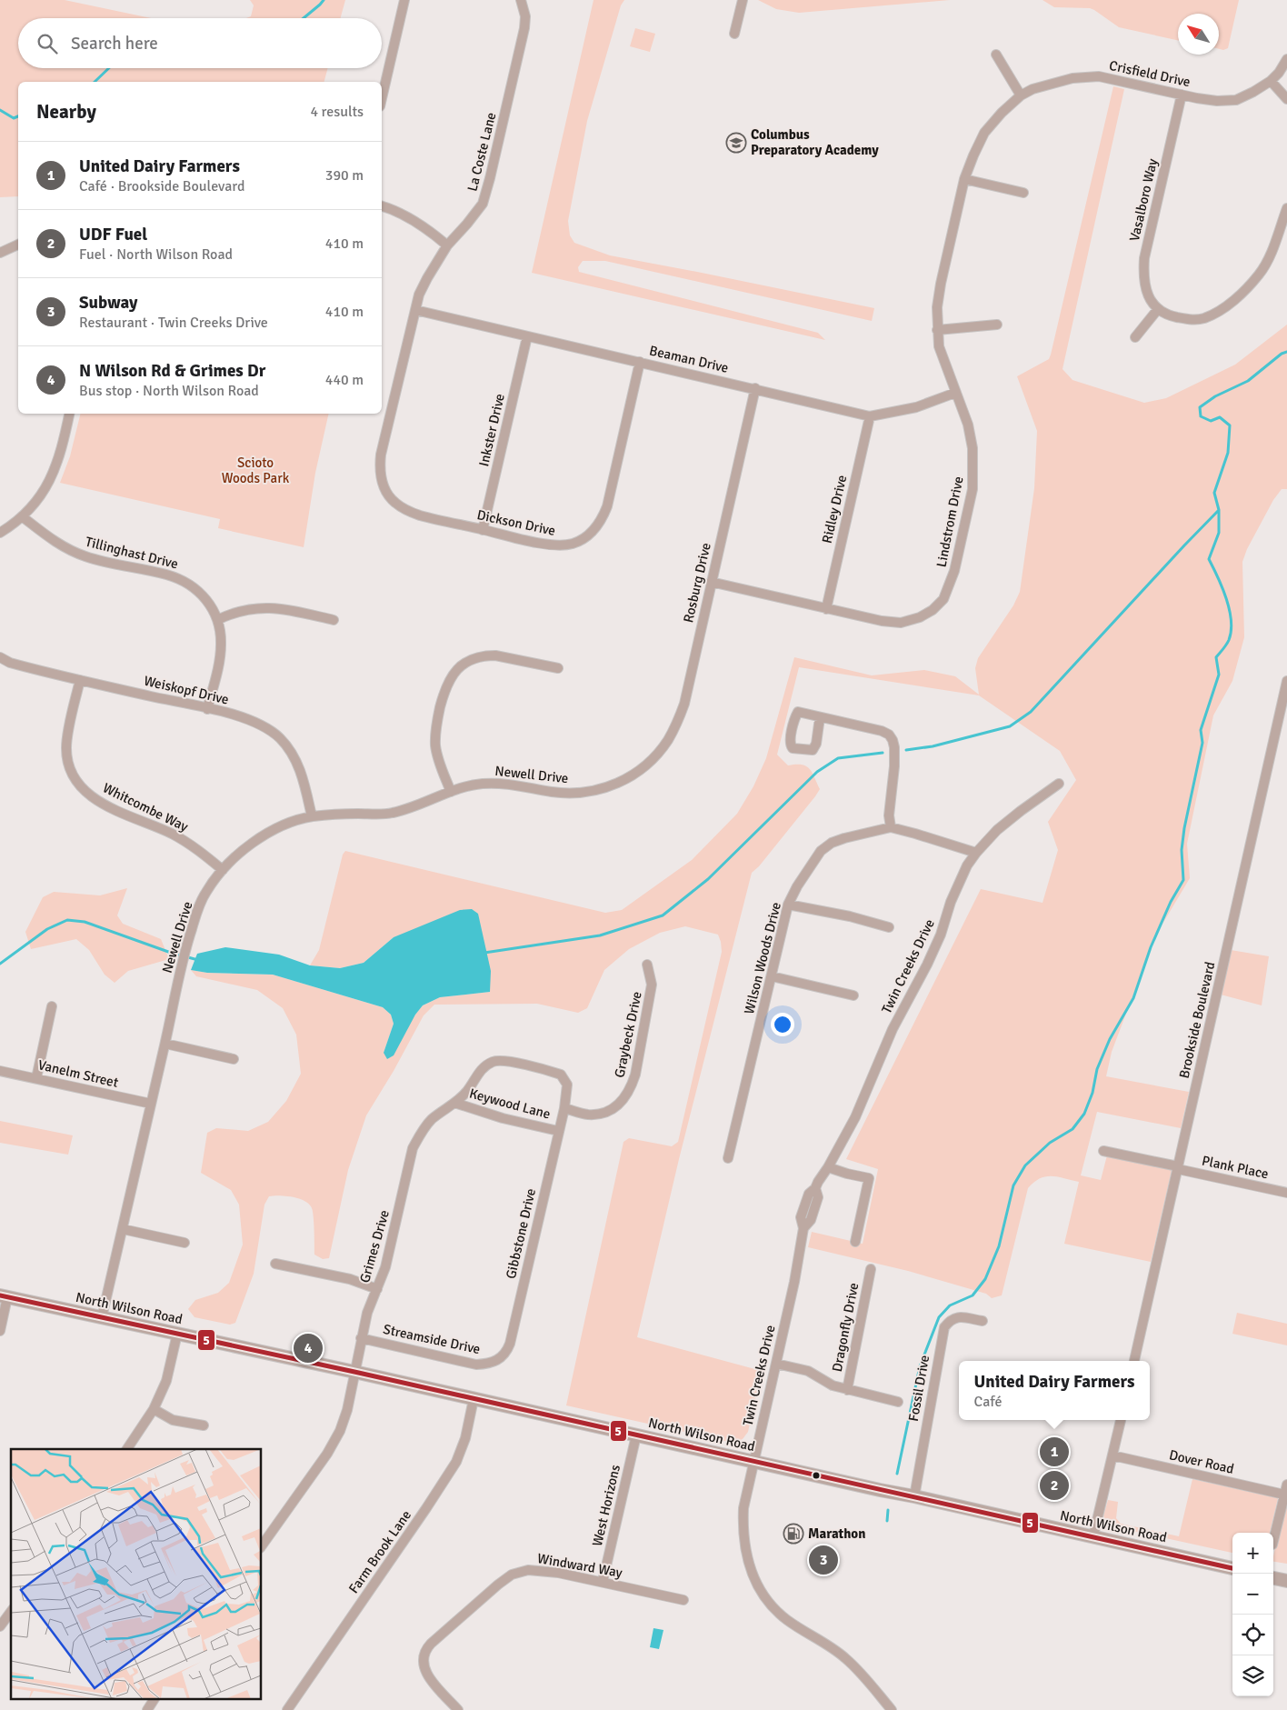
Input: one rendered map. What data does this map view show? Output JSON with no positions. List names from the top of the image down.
{
  "streets": {
    "main road": ["North Wilson Road"],
    "street": [
      "Crisfield Drive",
      "La Coste Lane",
      "Vasalboro Way",
      "Beaman Drive",
      "Inkster Drive",
      "Ridley Drive",
      "Lindstrom Drive",
      "Dickson Drive",
      "Tillinghast Drive",
      "Rosburg Drive",
      "Weiskopf Drive",
      "Newell Drive",
      "Whitcombe Way",
      "Wilson Woods Drive",
      "Twin Creeks Drive",
      "Brookside Boulevard",
      "Graybeck Drive",
      "Vanelm Street",
      "Keywood Lane",
      "Plank Place",
      "Gibbstone Drive",
      "Grimes Drive",
      "Dragonfly Drive",
      "Streamside Drive",
      "Fossil Drive",
      "Dover Road",
      "West Horizons",
      "Farm Brook Lane",
      "Windward Way"
    ]
  },
  "crossings": [
    ["Crisfield Drive", "Vasalboro Way"],
    ["Crisfield Drive", "Lindstrom Drive"],
    ["La Coste Lane", "Beaman Drive"],
    ["La Coste Lane", "Dickson Drive"],
    ["Beaman Drive", "Inkster Drive"],
    ["Beaman Drive", "Ridley Drive"],
    ["Beaman Drive", "Lindstrom Drive"],
    ["Beaman Drive", "Dickson Drive"],
    ["Beaman Drive", "Rosburg Drive"],
    ["Inkster Drive", "Dickson Drive"],
    ["Ridley Drive", "Lindstrom Drive"],
    ["Lindstrom Drive", "Rosburg Drive"],
    ["Tillinghast Drive", "Weiskopf Drive"],
    ["Rosburg Drive", "Newell Drive"],
    ["Weiskopf Drive", "Newell Drive"],
    ["Weiskopf Drive", "Whitcombe Way"],
    ["Newell Drive", "Whitcombe Way"],
    ["Newell Drive", "Vanelm Street"],
    ["Newell Drive", "North Wilson Road"],
    ["Wilson Woods Drive", "Twin Creeks Drive"],
    ["Twin Creeks Drive", "North Wilson Road"],
    ["Brookside Boulevard", "Plank Place"],
    ["Graybeck Drive", "Gibbstone Drive"],
    ["Graybeck Drive", "Grimes Drive"],
    ["Keywood Lane", "Gibbstone Drive"],
    ["Keywood Lane", "Grimes Drive"],
    ["Gibbstone Drive", "Grimes Drive"],
    ["Gibbstone Drive", "Streamside Drive"],
    ["Grimes Drive", "North Wilson Road"],
    ["Grimes Drive", "Streamside Drive"],
    ["North Wilson Road", "Fossil Drive"],
    ["North Wilson Road", "West Horizons"],
    ["North Wilson Road", "Farm Brook Lane"],
    ["West Horizons", "Windward Way"]
  ],
  "parks": ["Scioto Woods Park"],
  "places": {
    "school or university": ["Columbus Preparatory Academy"],
    "fuel station": ["Marathon"]
  },
  "lines": ["transit line 5"],
  "north": "top left",
  "page": {
    "search": "Search here",
    "heading": ["Nearby", "4 results"],
    "list": [
      {
        "mark": "1",
        "name": "United Dairy Farmers",
        "note": "Café · Brookside Boulevard",
        "value": "390 m"
      },
      {
        "mark": "2",
        "name": "UDF Fuel",
        "note": "Fuel · North Wilson Road",
        "value": "410 m"
      },
      {
        "mark": "3",
        "name": "Subway",
        "note": "Restaurant · Twin Creeks Drive",
        "value": "410 m"
      },
      {
        "mark": "4",
        "name": "N Wilson Rd & Grimes Dr",
        "note": "Bus stop · North Wilson Road",
        "value": "440 m"
      }
    ],
    "pins": [
      "4",
      "1",
      "2",
      "3"
    ],
    "popup": ["United Dairy Farmers", "Café"],
    "map_buttons": ["+", "−"]
  }
}
